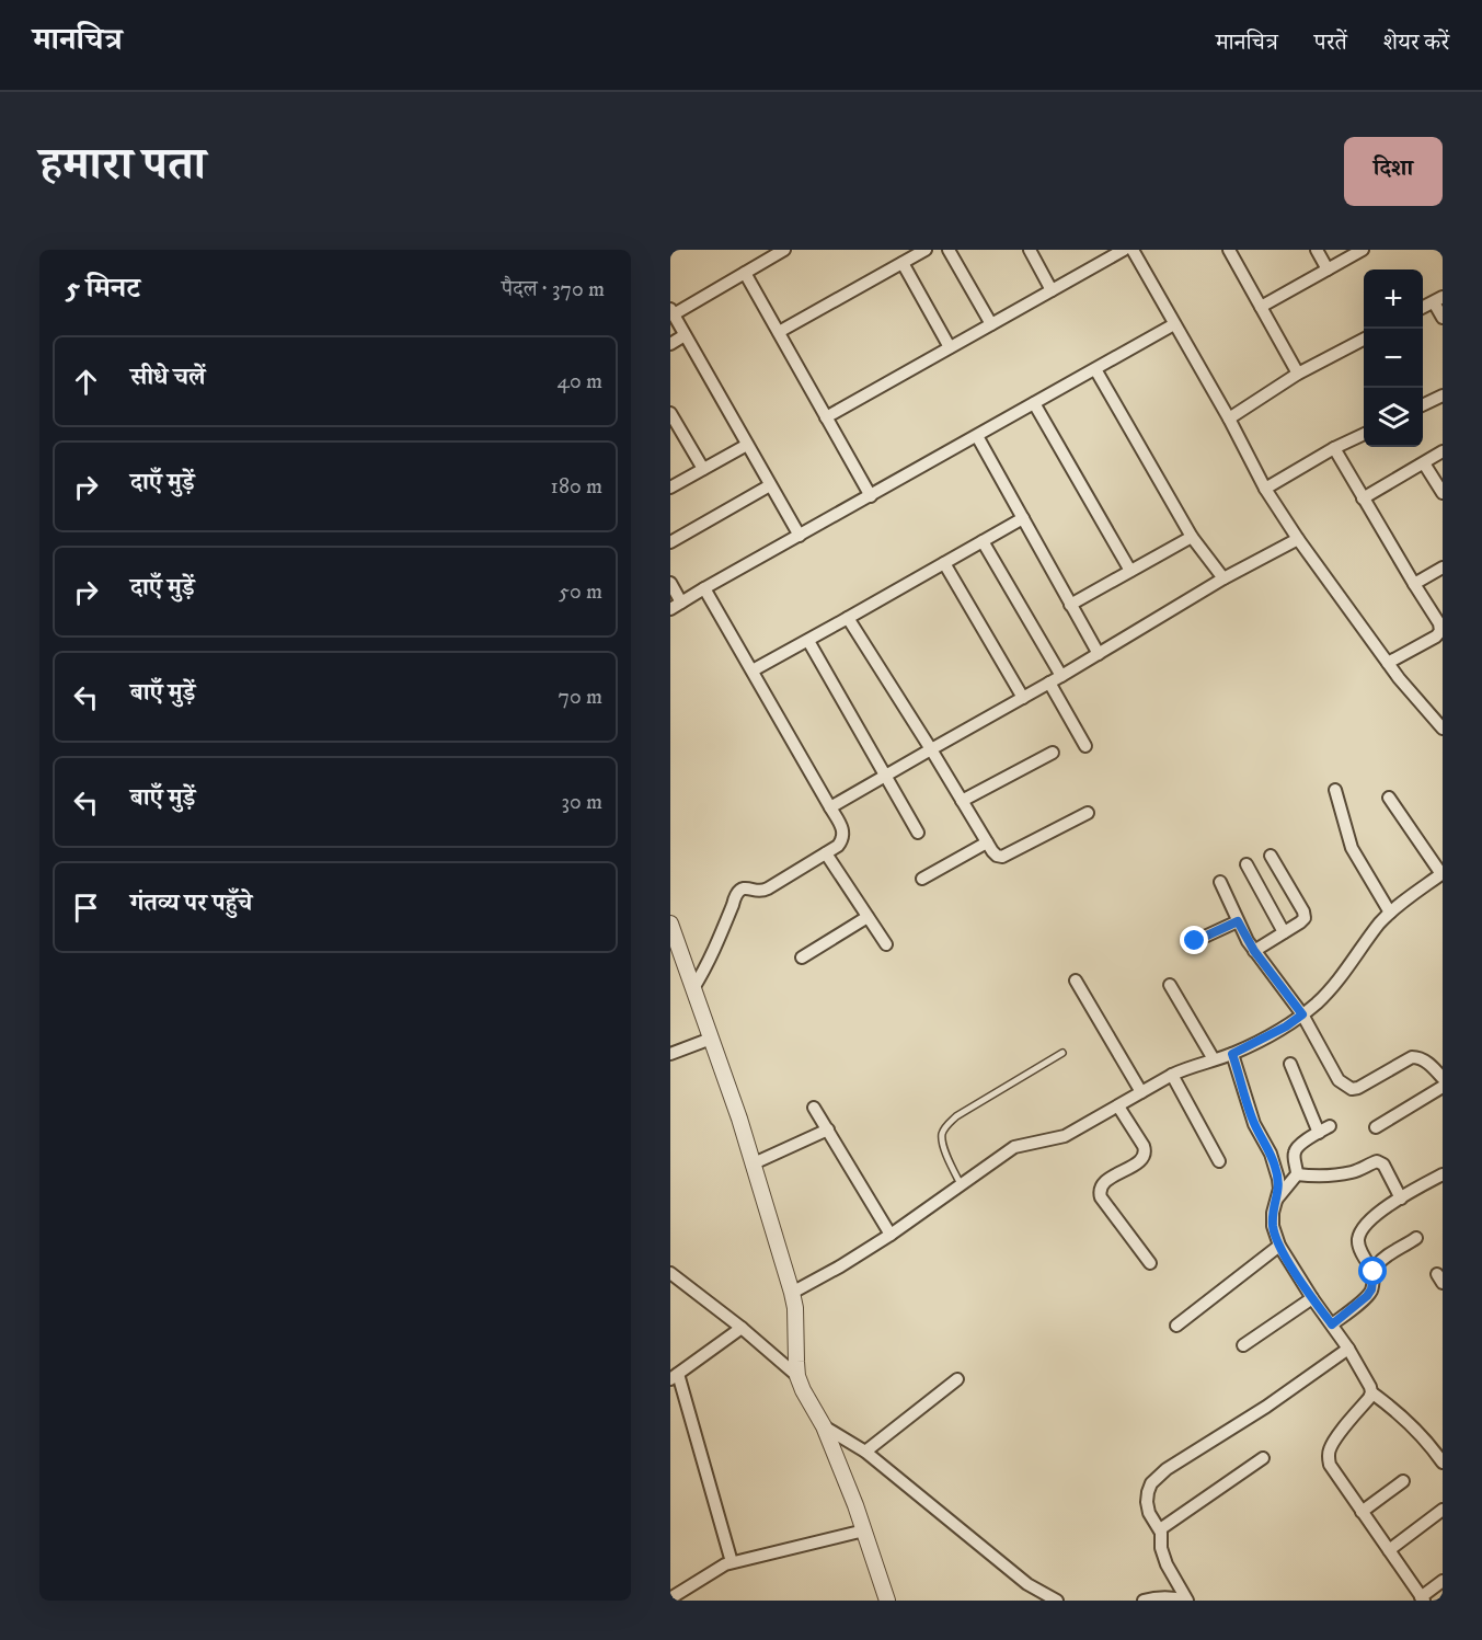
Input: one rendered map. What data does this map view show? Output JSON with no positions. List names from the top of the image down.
{
  "page": {
    "header": "मानचित्र",
    "nav": ["मानचित्र", "परतें", "शेयर करें"],
    "title": "हमारा पता",
    "buttons": "दिशा",
    "heading": ["5 मिनट", "पैदल · 370 m"],
    "map_buttons": ["+", "−"],
    "list": [
      ["सीधे चलें", "40 m"],
      ["दाएँ मुड़ें", "180 m"],
      ["दाएँ मुड़ें", "50 m"],
      ["बाएँ मुड़ें", "70 m"],
      ["बाएँ मुड़ें", "30 m"],
      "गंतव्य पर पहुँचे"
    ]
  }
}
